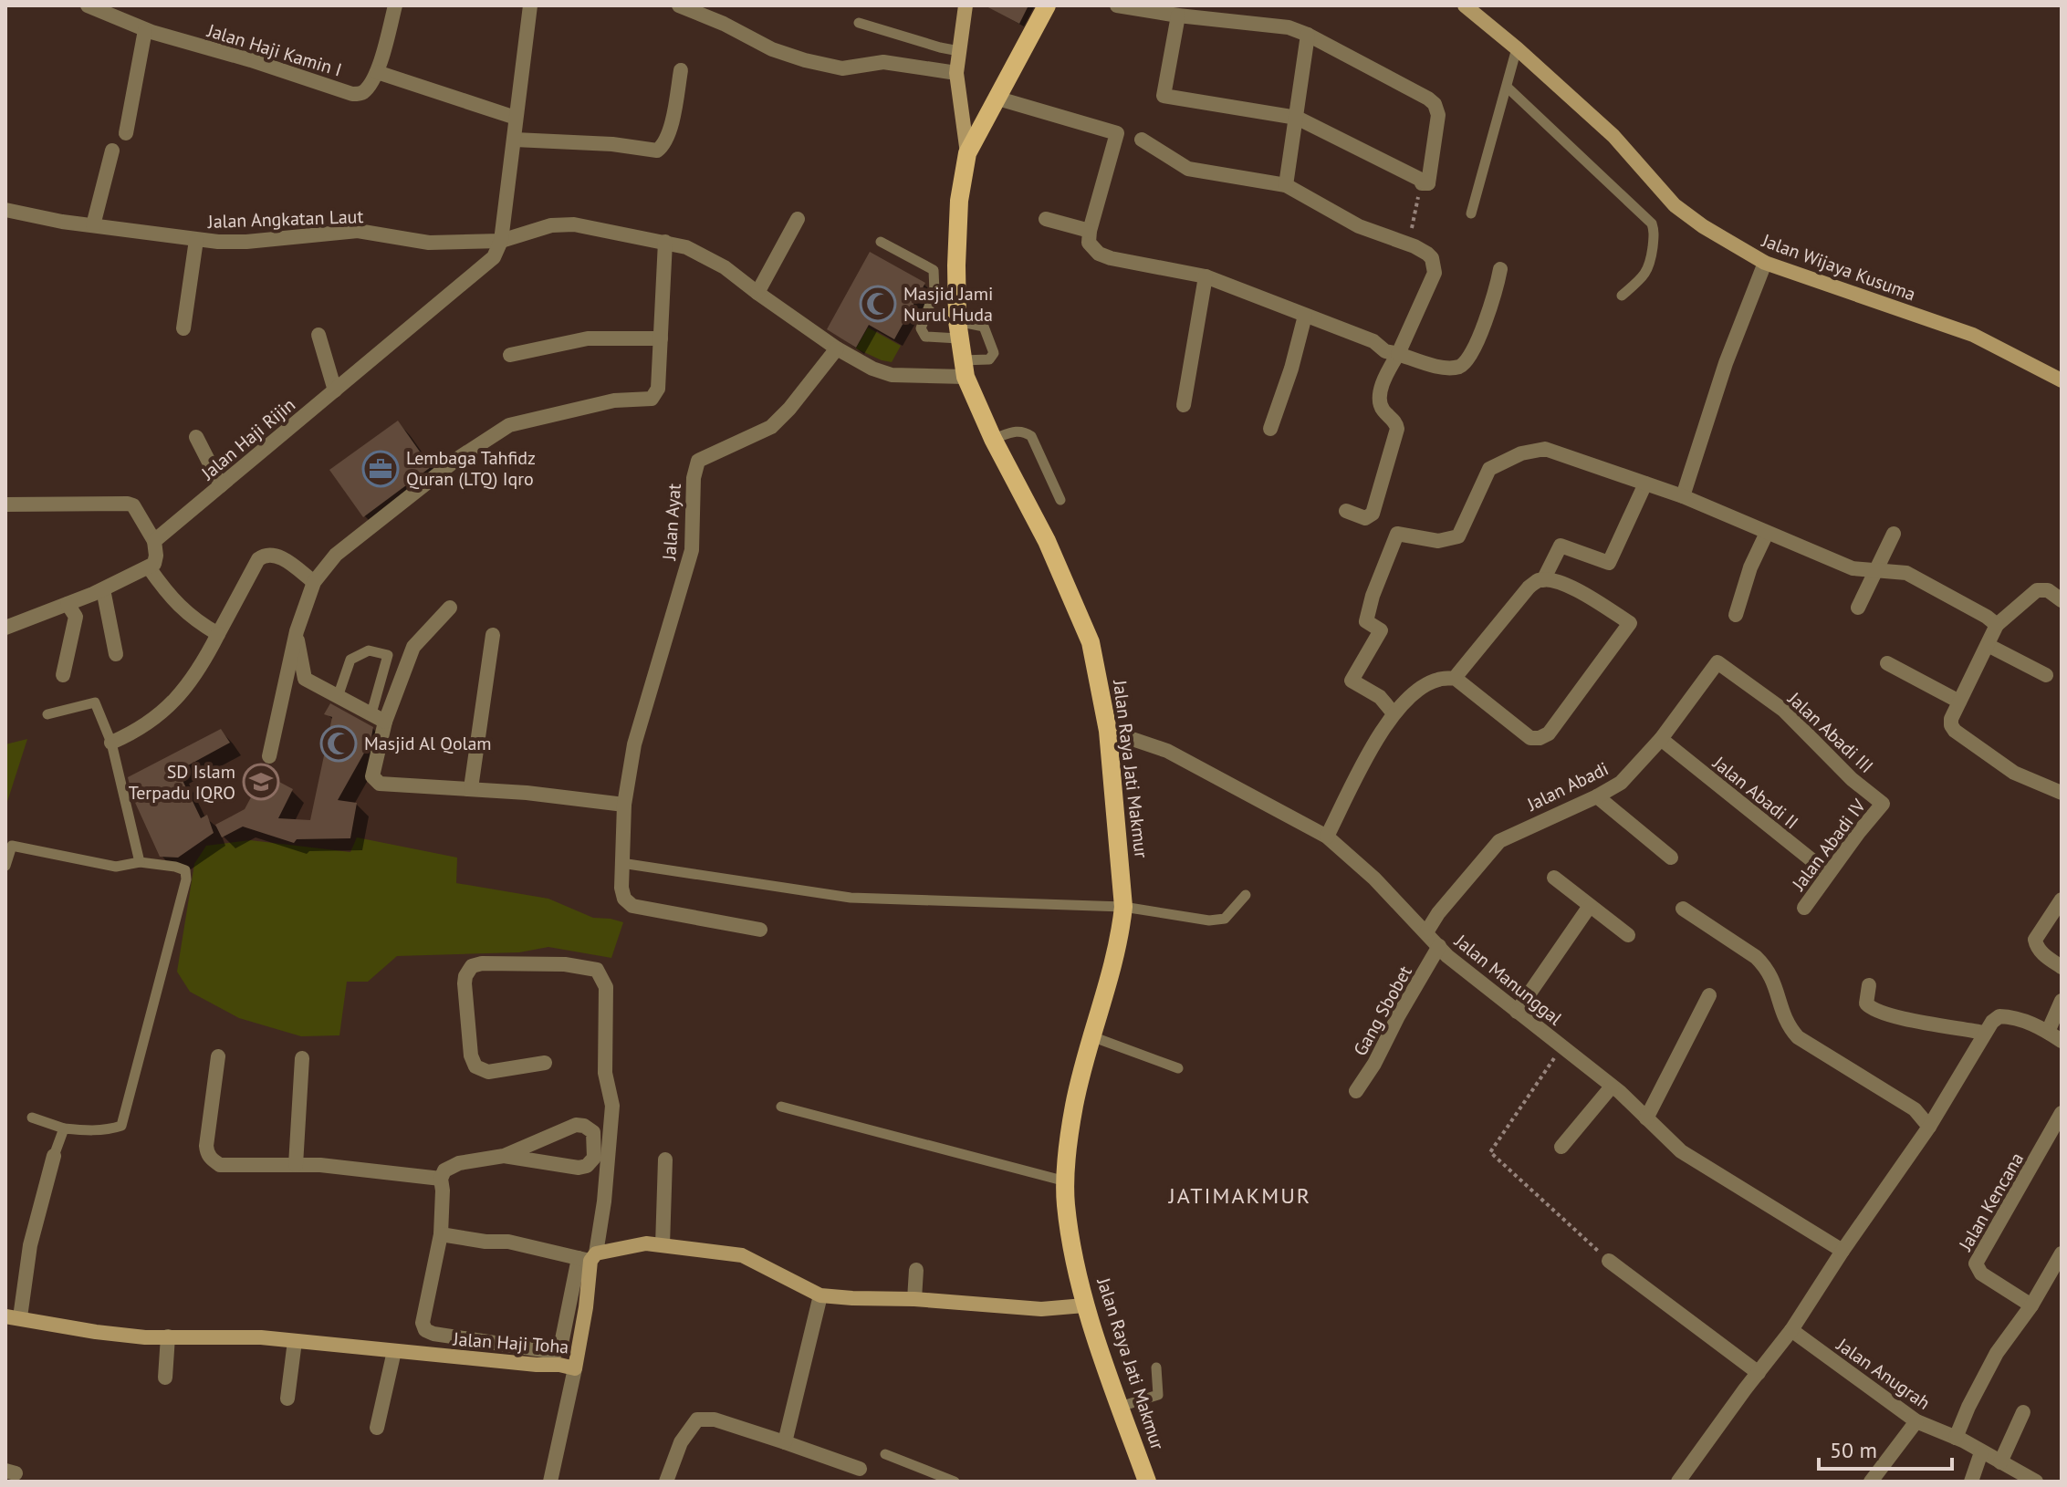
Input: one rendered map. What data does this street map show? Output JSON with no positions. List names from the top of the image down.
{
  "streets": {
    "main road": ["Jalan Raya Jati Makmur"],
    "street": [
      "Jalan Haji Kamin I",
      "Jalan Angkatan Laut",
      "Jalan Wijaya Kusuma",
      "Jalan Haji Rijin",
      "Jalan Ayat",
      "Jalan Abadi III",
      "Jalan Abadi",
      "Jalan Abadi II",
      "Jalan Abadi IV",
      "Jalan Manunggal",
      "Gang Sbobet",
      "Jalan Kencana",
      "Jalan Haji Toha",
      "Jalan Anugrah"
    ]
  },
  "crossings": [
    ["Jalan Angkatan Laut", "Jalan Haji Rijin"],
    ["Jalan Angkatan Laut", "Jalan Ayat"],
    ["Jalan Angkatan Laut", "Jalan Raya Jati Makmur"],
    ["Jalan Abadi III", "Jalan Abadi"],
    ["Jalan Abadi III", "Jalan Abadi IV"],
    ["Jalan Raya Jati Makmur", "Jalan Manunggal"],
    ["Jalan Abadi", "Jalan Abadi II"],
    ["Jalan Abadi", "Jalan Manunggal"],
    ["Jalan Abadi II", "Jalan Abadi IV"],
    ["Jalan Manunggal", "Gang Sbobet"]
  ],
  "districts": ["JATIMAKMUR"],
  "places": {
    "mosque": ["Masjid Jami Nurul Huda", "Masjid Al Qolam"],
    "office": ["Lembaga Tahfidz Quran (LTQ) Iqro"],
    "school or university": ["SD Islam Terpadu IQRO"]
  },
  "scale_bar": "50 m"
}
